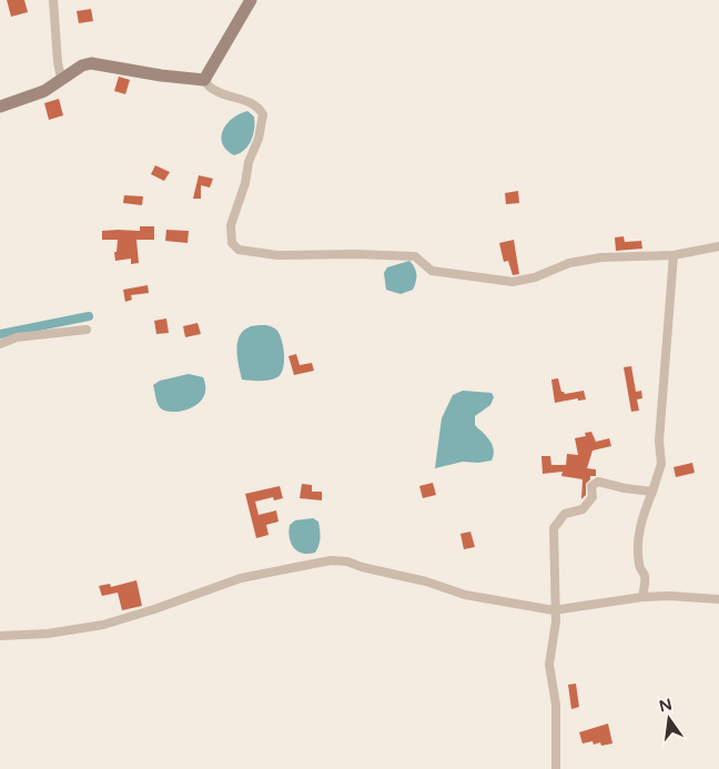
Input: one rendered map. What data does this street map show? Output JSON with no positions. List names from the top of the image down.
{
  "north": "top"
}
